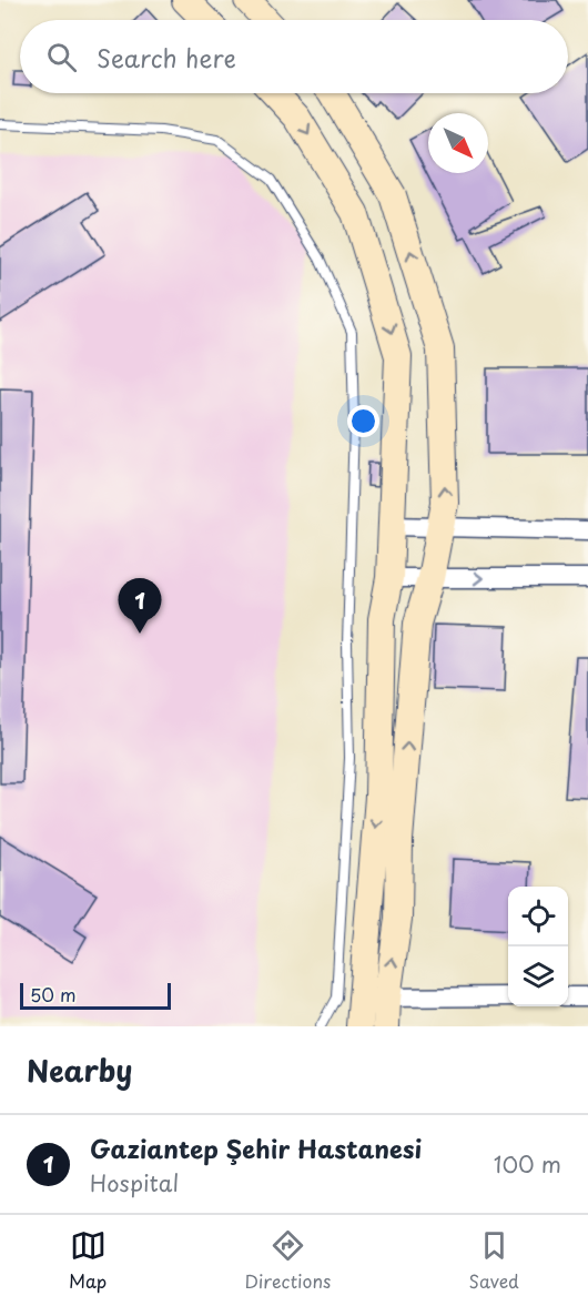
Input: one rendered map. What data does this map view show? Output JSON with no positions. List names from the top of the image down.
{
  "scale_bar": "50 m",
  "north": "bottom right",
  "page": {
    "search": "Search here",
    "pins": "1",
    "scale": "50 m",
    "heading": "Nearby",
    "list": [
      {
        "mark": "1",
        "name": "Gaziantep Şehir Hastanesi",
        "note": "Hospital",
        "value": "100 m"
      }
    ],
    "nav": ["Map", "Directions", "Saved"]
  }
}
